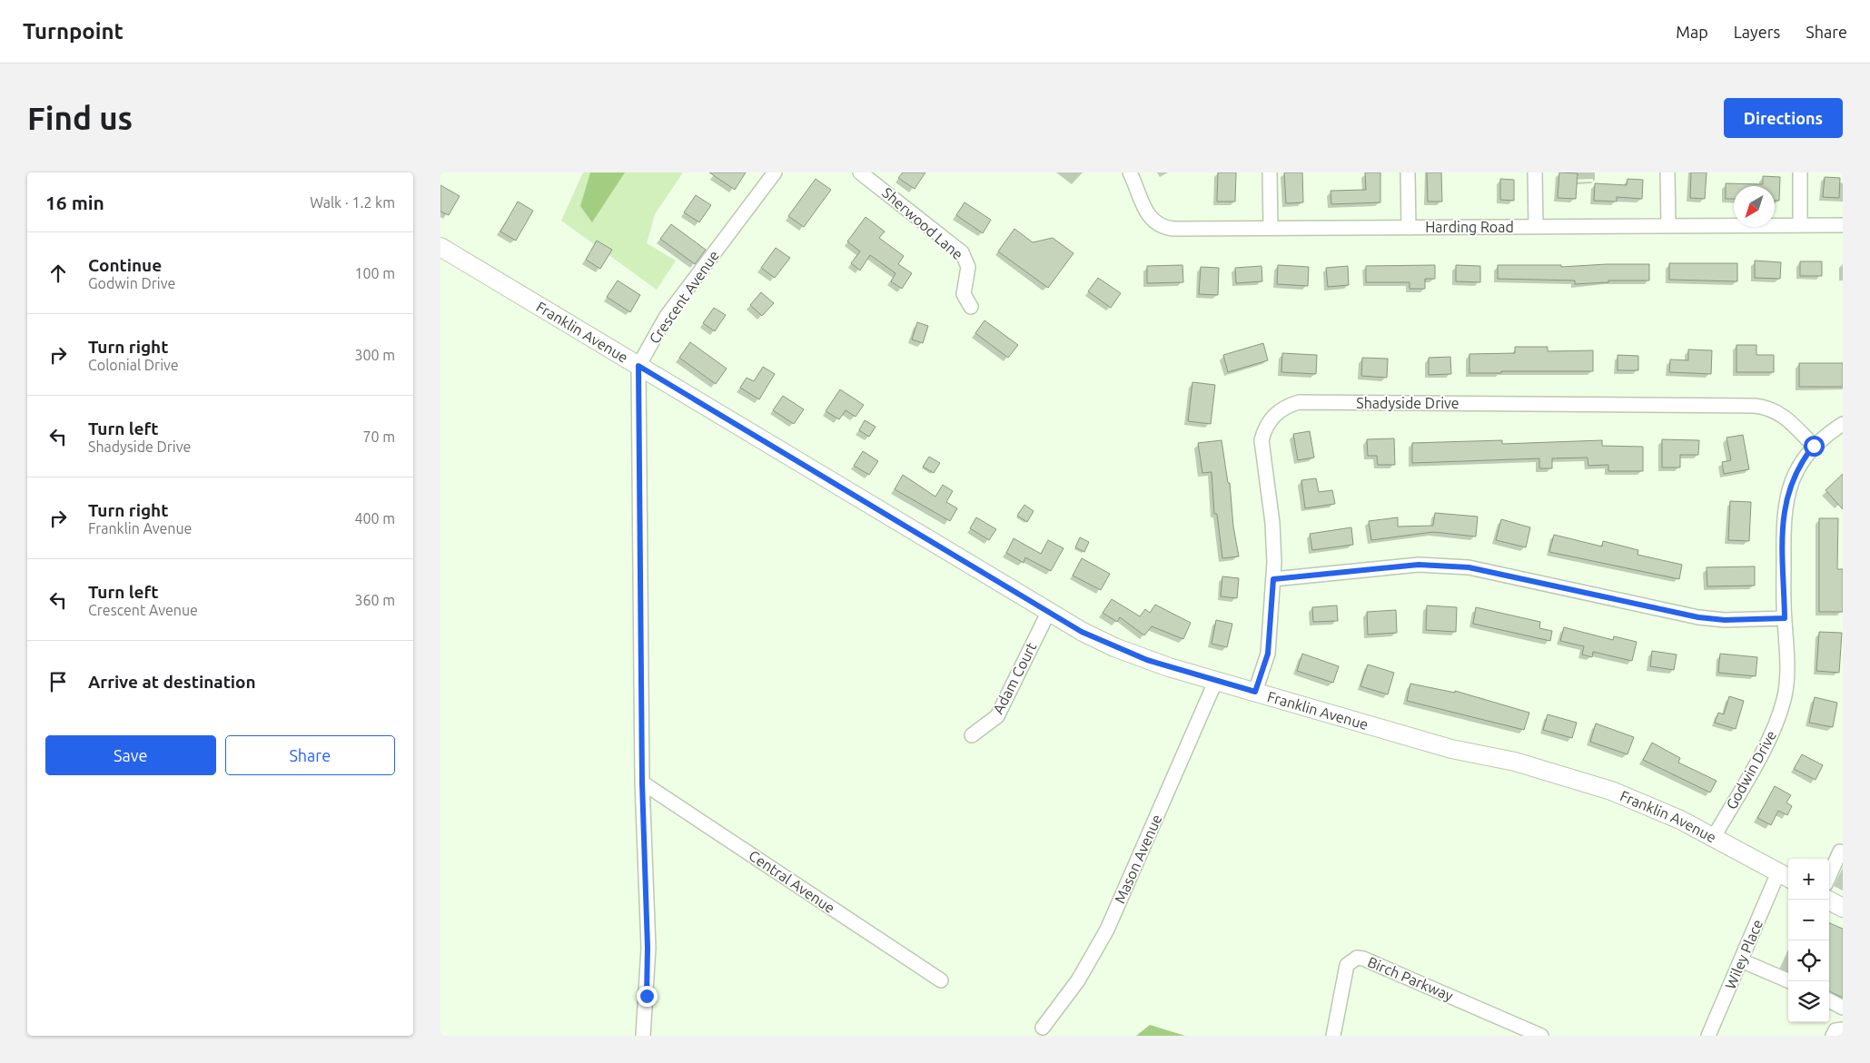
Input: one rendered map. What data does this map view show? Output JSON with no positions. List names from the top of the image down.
{
  "streets": {
    "main road": ["Franklin Avenue"],
    "street": [
      "Sherwood Lane",
      "Harding Road",
      "Crescent Avenue",
      "Shadyside Drive",
      "Adam Court",
      "Godwin Drive",
      "Mason Avenue",
      "Central Avenue",
      "Wiley Place",
      "Birch Parkway"
    ]
  },
  "crossings": [
    ["Crescent Avenue", "Franklin Avenue"],
    ["Crescent Avenue", "Central Avenue"],
    ["Franklin Avenue", "Shadyside Drive"],
    ["Franklin Avenue", "Adam Court"],
    ["Franklin Avenue", "Godwin Drive"],
    ["Franklin Avenue", "Mason Avenue"],
    ["Franklin Avenue", "Wiley Place"],
    ["Shadyside Drive", "Godwin Drive"]
  ],
  "north": "bottom left",
  "page": {
    "header": "Turnpoint",
    "nav": ["Map", "Layers", "Share"],
    "buttons": [
      "Directions",
      ["Save", "Share"]
    ],
    "title": "Find us",
    "heading": ["16 min", "Walk · 1.2 km"],
    "list": [
      ["Continue", "Godwin Drive", "100 m"],
      ["Turn right", "Colonial Drive", "300 m"],
      ["Turn left", "Shadyside Drive", "70 m"],
      ["Turn right", "Franklin Avenue", "400 m"],
      ["Turn left", "Crescent Avenue", "360 m"],
      "Arrive at destination"
    ],
    "map_buttons": ["+", "−"]
  }
}
